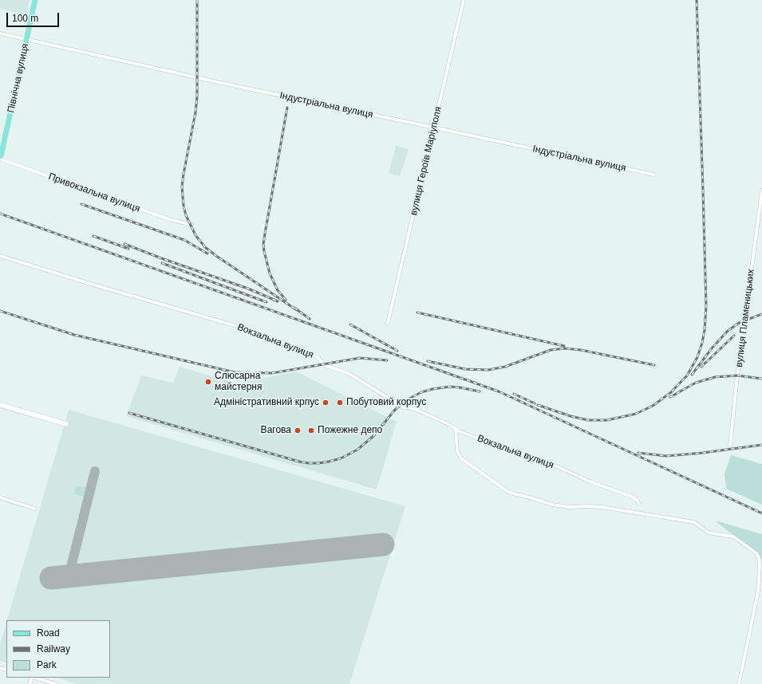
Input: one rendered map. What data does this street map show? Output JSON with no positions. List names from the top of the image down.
{
  "streets": {
    "main road": ["Північна вулиця"],
    "street": [
      "Індустріальна вулиця",
      "вулиця Героїв Маріуполя",
      "Привокзальна вулиця",
      "вулиця Пламеницьких",
      "Вокзальна вулиця"
    ]
  },
  "crossings": [
    ["Північна вулиця", "Індустріальна вулиця"],
    ["Північна вулиця", "Привокзальна вулиця"],
    ["Індустріальна вулиця", "вулиця Героїв Маріуполя"]
  ],
  "places": [
    "Слюсарна майстерня",
    "Адміністративний крпус",
    "Побутовий корпус",
    "Вагова",
    "Пожежне депо"
  ],
  "legend": ["Road", "Railway", "Park"],
  "scale_bar": "100 m"
}
